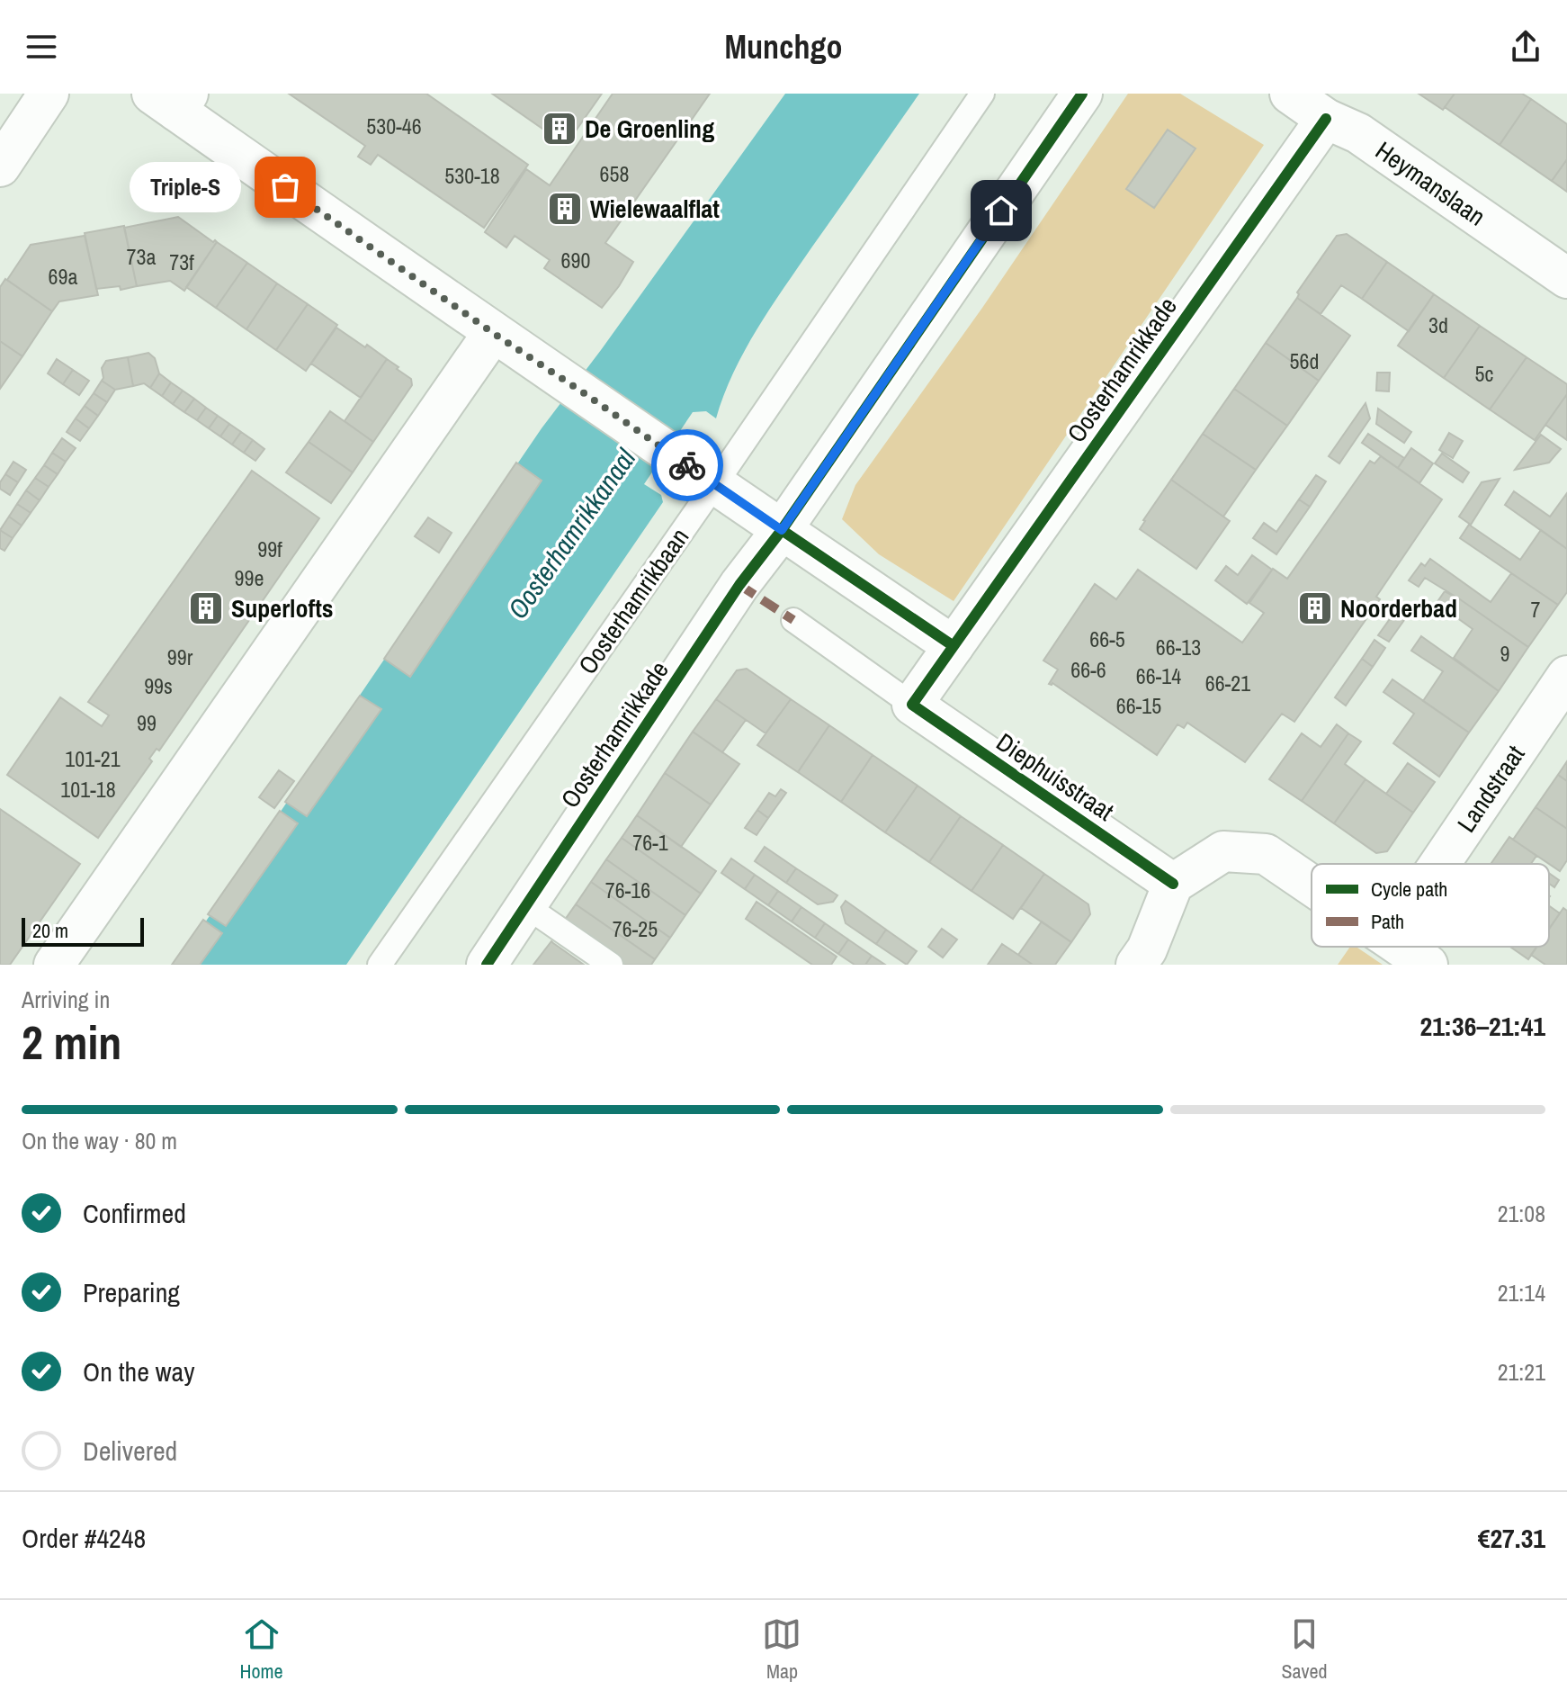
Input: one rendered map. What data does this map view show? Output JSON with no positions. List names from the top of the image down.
{
  "streets": {
    "street": [
      "Heymanslaan",
      "Oosterhamrikkade",
      "Diephuisstraat",
      "Landstraat"
    ],
    "lane": ["Oosterhamrikbaan"]
  },
  "crossings": [
    ["Heymanslaan", "Oosterhamrikkade"],
    ["Oosterhamrikkade", "Diephuisstraat"]
  ],
  "water": ["Oosterhamrikkanaal"],
  "places": {
    "building": [
      "De Groenling",
      "Wielewaalflat",
      "Superlofts",
      "Noorderbad"
    ],
    "other": ["Triple-S"]
  },
  "house_numbers": [
    "530-46",
    "658",
    "530-18",
    "73a",
    "690",
    "73f",
    "69a",
    "3d",
    "56d",
    "5c",
    "99f",
    "99e",
    "7",
    "66-5",
    "66-13",
    "9",
    "99r",
    "66-6",
    "66-14",
    "66-21",
    "99s",
    "66-15",
    "99",
    "101-21",
    "101-18",
    "76-1",
    "76-16",
    "76-25"
  ],
  "legend": ["Cycle path", "Path"],
  "scale_bar": "20 m",
  "page": {
    "header": "Munchgo",
    "bubble": "Triple-S",
    "scale": "20 m",
    "heading": ["2 min", "Arriving in", "21:36–21:41"],
    "panel": ["Order #4248", "€27.31"],
    "bar": "On the way · 80 m",
    "list": [
      ["Confirmed", "21:08"],
      ["Preparing", "21:14"],
      ["On the way", "21:21"],
      "Delivered"
    ],
    "tabs": ["Home", "Map", "Saved"]
  }
}
